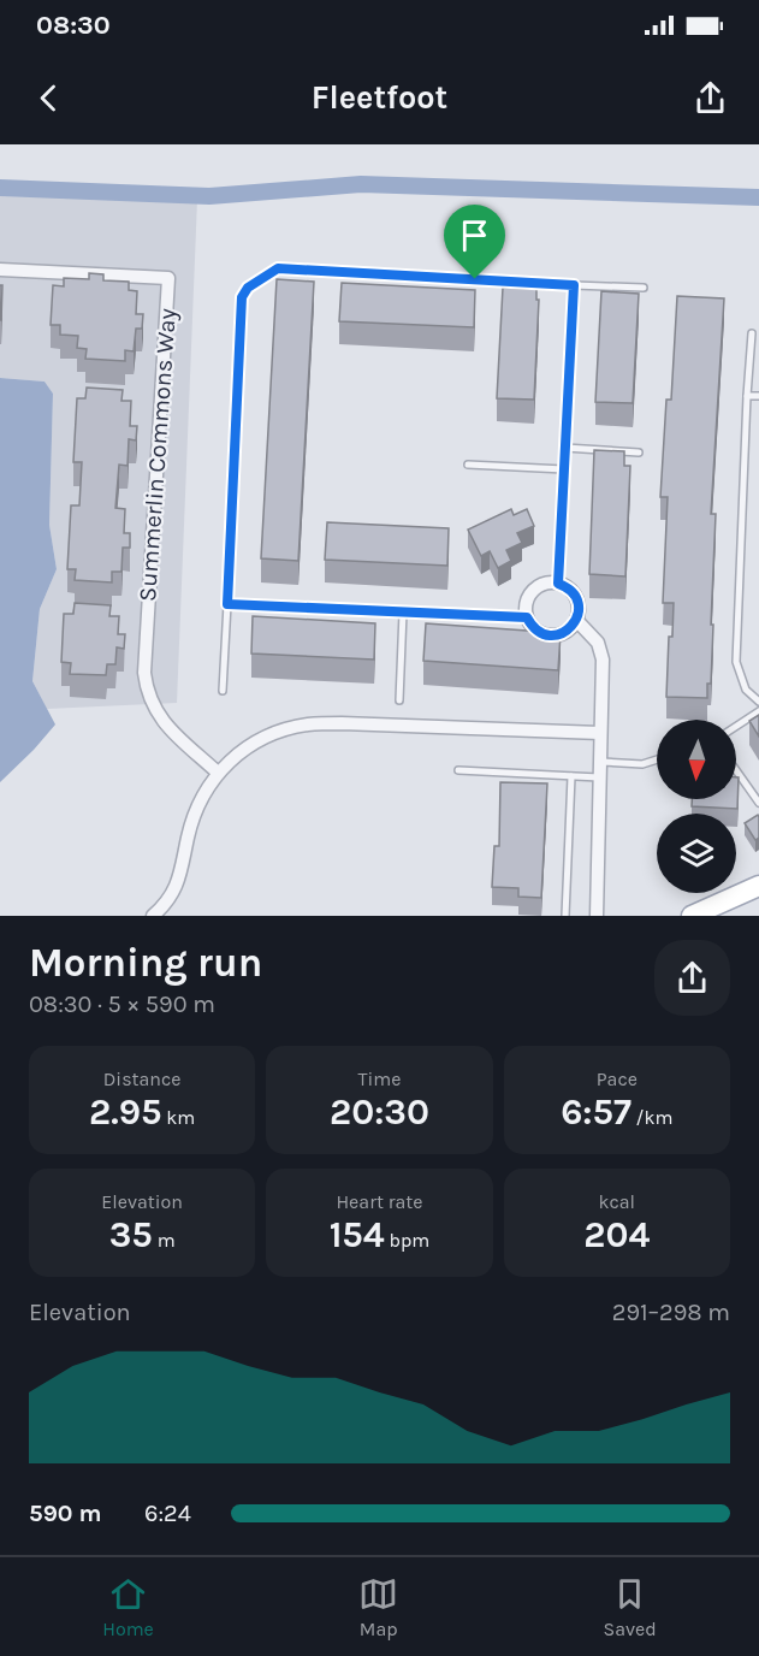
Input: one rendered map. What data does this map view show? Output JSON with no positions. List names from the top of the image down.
{
  "streets": {
    "street": ["Summerlin Commons Way"]
  },
  "north": "bottom",
  "page": {
    "status": "08:30",
    "header": "Fleetfoot",
    "heading": ["Morning run", "08:30 · 5 × 590 m"],
    "stats": [
      ["Distance", "2.95 km"],
      ["Time", "20:30"],
      ["Pace", "6:57 /km"],
      ["Elevation", "35 m"],
      ["Heart rate", "154 bpm"],
      ["kcal", "204"]
    ],
    "chart": ["Elevation", "291–298 m"],
    "list": [
      {
        "name": "590 m",
        "note": "6:24"
      }
    ],
    "tabs": ["Home", "Map", "Saved"]
  }
}
